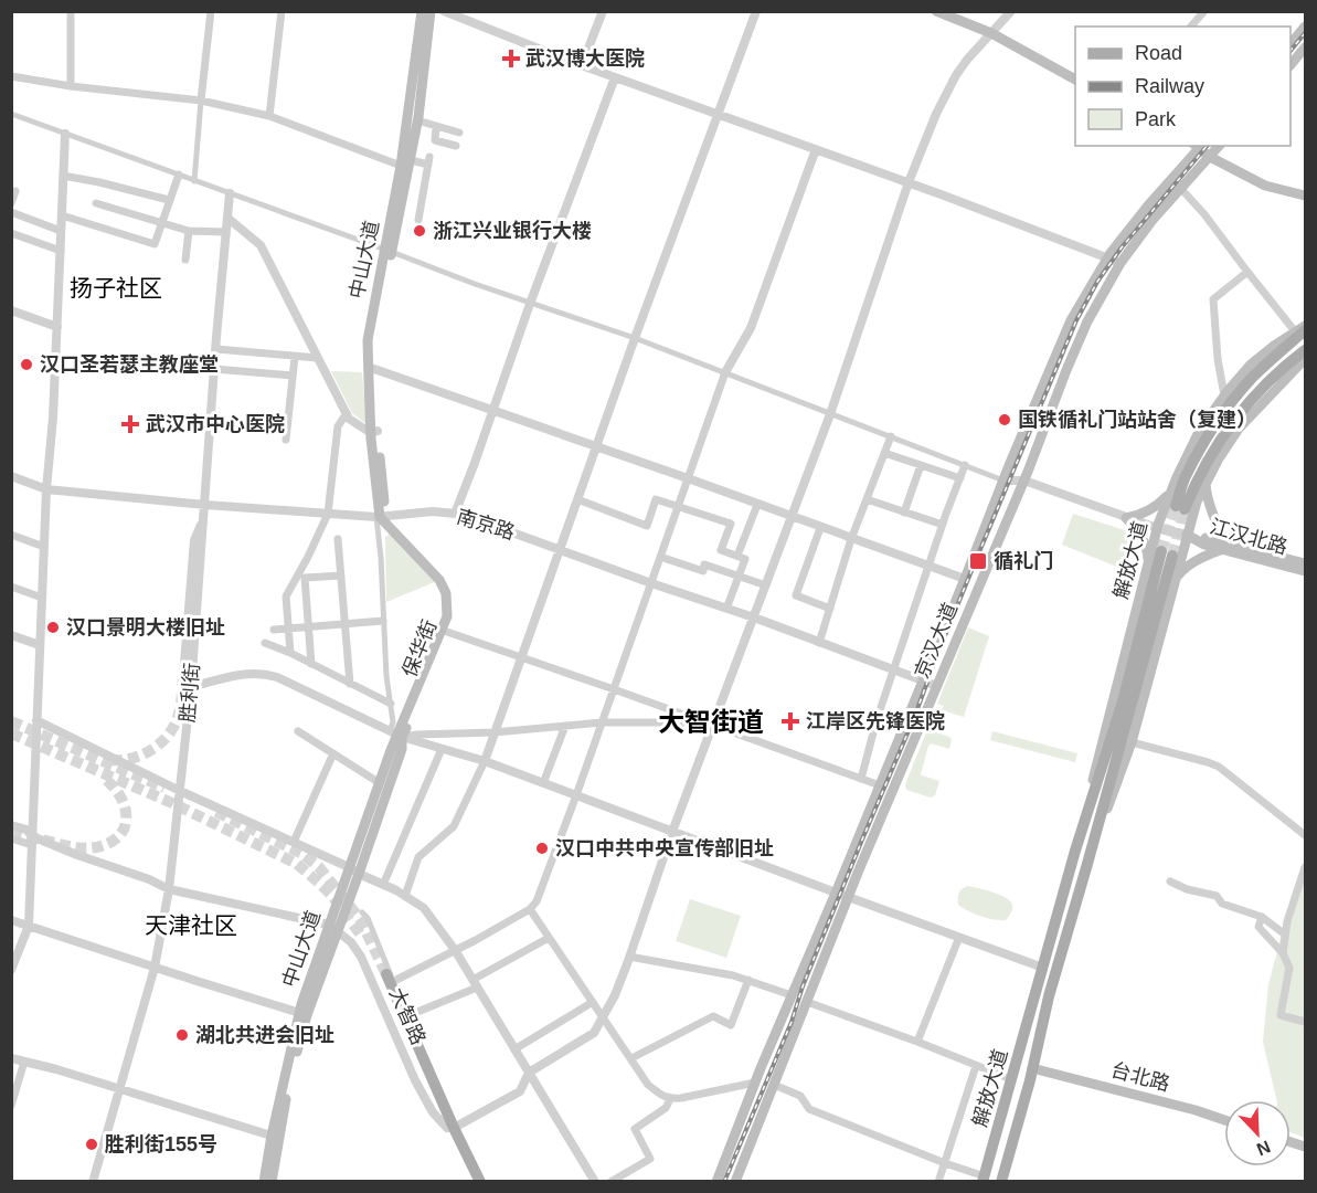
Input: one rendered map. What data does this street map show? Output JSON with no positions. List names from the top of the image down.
{
  "streets": {
    "main road": [
      "中山大道",
      "江汉北路",
      "解放大道",
      "京汉大道",
      "保华街",
      "大智路",
      "台北路"
    ],
    "street": ["南京路", "胜利街"]
  },
  "crossings": [
    ["中山大道", "南京路"],
    ["中山大道", "保华街"],
    ["中山大道", "大智路"],
    ["南京路", "京汉大道"],
    ["南京路", "保华街"],
    ["南京路", "胜利街"],
    ["江汉北路", "解放大道"],
    ["解放大道", "台北路"]
  ],
  "districts": ["扬子社区", "大智街道", "天津社区"],
  "places": {
    "health": ["武汉博大医院", "武汉市中心医院", "江岸区先锋医院"],
    "other": [
      "浙江兴业银行大楼",
      "汉口圣若瑟主教座堂",
      "国铁循礼门站站舍（复建）",
      "汉口景明大楼旧址",
      "汉口中共中央宣传部旧址",
      "湖北共进会旧址",
      "胜利街155号"
    ],
    "transit": ["循礼门"]
  },
  "legend": ["Road", "Railway", "Park"],
  "north": "bottom right"
}
